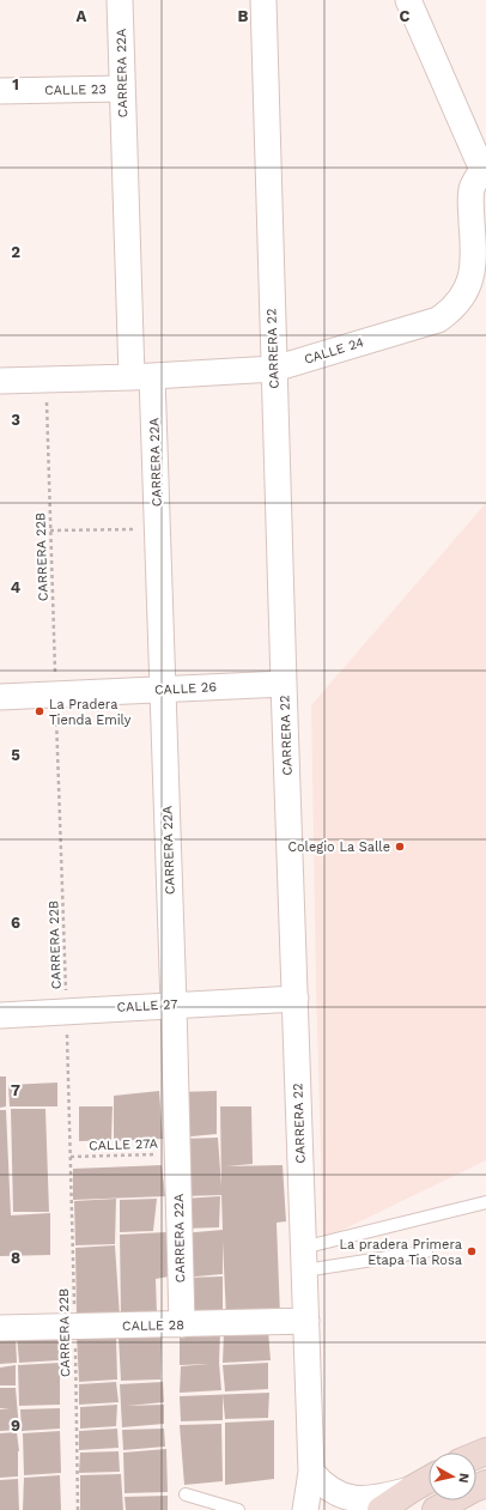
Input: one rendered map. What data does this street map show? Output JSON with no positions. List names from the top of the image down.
{
  "streets": {
    "street": [
      "CARRERA 22A",
      "CALLE 23",
      "CARRERA 22",
      "CALLE 24",
      "CALLE 26",
      "CALLE 27",
      "CALLE 28"
    ],
    "path": ["CARRERA 22B", "CALLE 27A"]
  },
  "crossings": [
    ["CARRERA 22A", "CALLE 23"],
    ["CARRERA 22A", "CALLE 24"],
    ["CARRERA 22A", "CALLE 26"],
    ["CARRERA 22A", "CALLE 27"],
    ["CARRERA 22A", "CALLE 27A"],
    ["CARRERA 22A", "CALLE 28"],
    ["CARRERA 22", "CALLE 24"],
    ["CARRERA 22", "CALLE 26"],
    ["CARRERA 22", "CALLE 27"],
    ["CARRERA 22", "CALLE 28"],
    ["CALLE 24", "CARRERA 22B"],
    ["CARRERA 22B", "CALLE 26"],
    ["CARRERA 22B", "CALLE 27"],
    ["CARRERA 22B", "CALLE 27A"],
    ["CARRERA 22B", "CALLE 28"]
  ],
  "places": ["La Pradera Tienda Emily", "Colegio La Salle", "La pradera Primera Etapa Tia Rosa"],
  "north": "right",
  "grid": {
    "columns": ["A", "B", "C"],
    "rows": [
      "1",
      "2",
      "3",
      "4",
      "5",
      "6",
      "7",
      "8",
      "9"
    ]
  }
}
